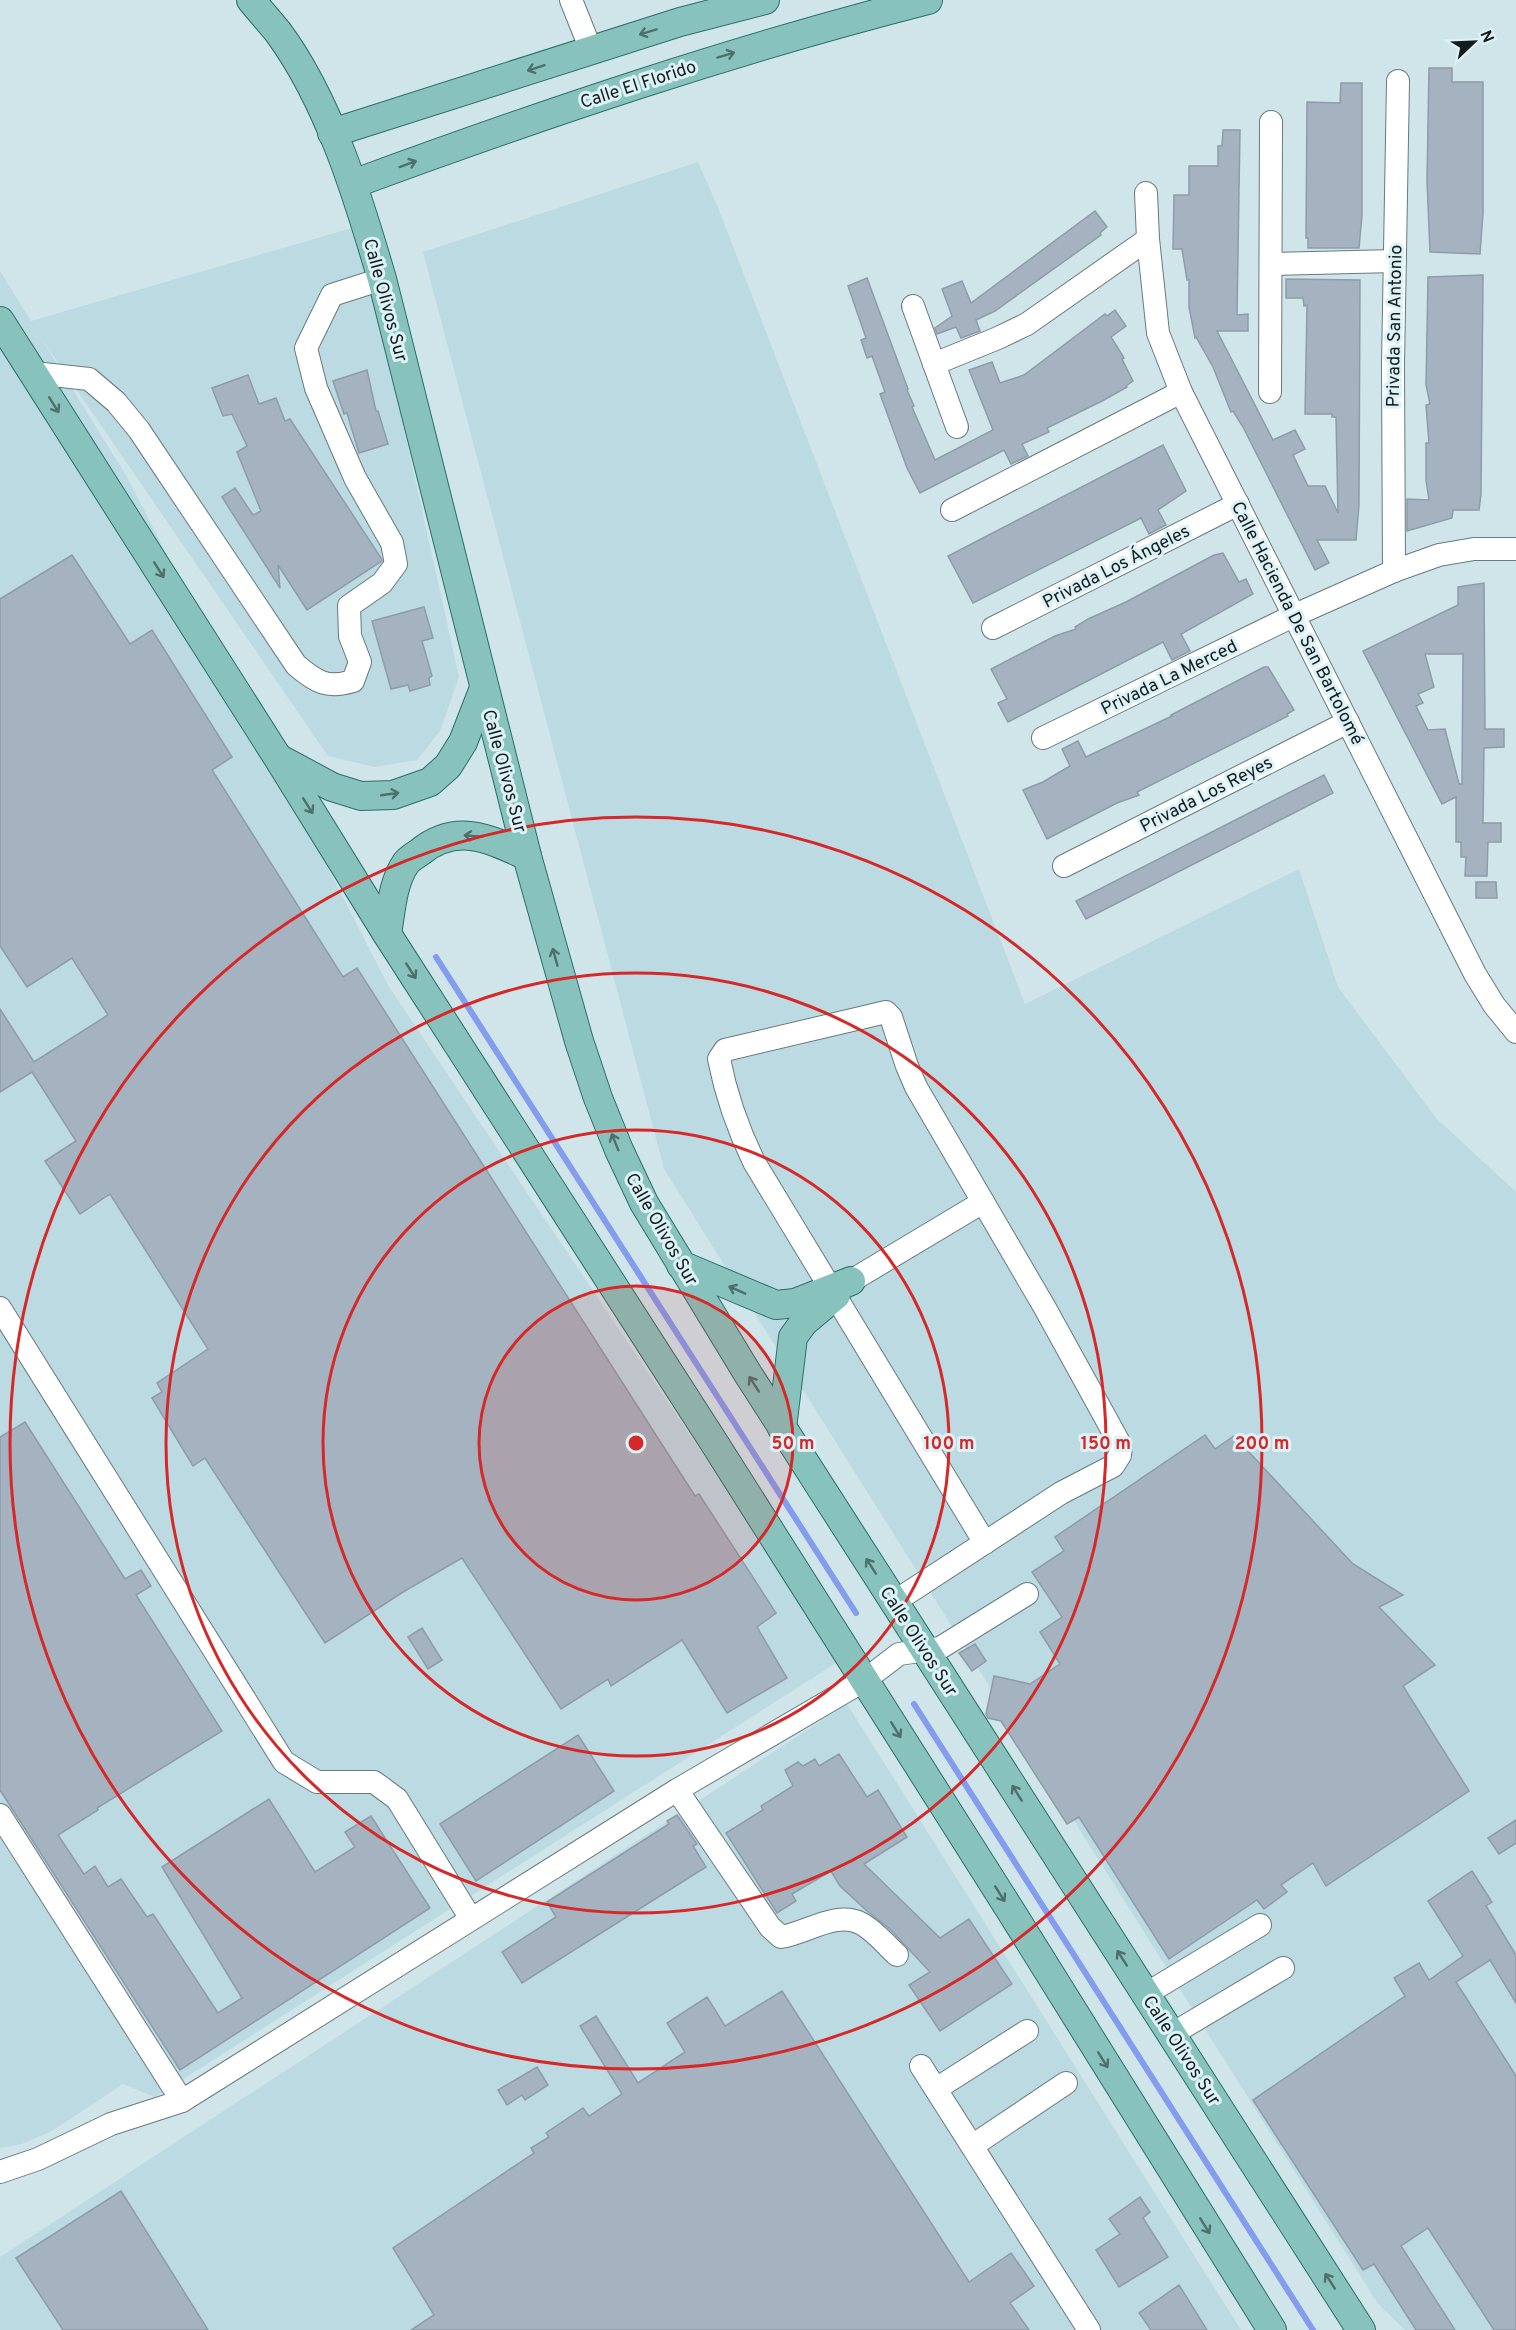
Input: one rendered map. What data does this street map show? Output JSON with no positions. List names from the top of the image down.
{
  "streets": {
    "main road": ["Calle El Florido", "Calle Olivos Sur"],
    "street": [
      "Privada San Antonio",
      "Privada Los Ángeles",
      "Calle Hacienda De San Bartolomé",
      "Privada La Merced",
      "Privada Los Reyes"
    ]
  },
  "crossings": [
    ["Calle El Florido", "Calle Olivos Sur"],
    ["Privada San Antonio", "Privada La Merced"],
    ["Privada Los Ángeles", "Calle Hacienda De San Bartolomé"],
    ["Calle Hacienda De San Bartolomé", "Privada La Merced"],
    ["Calle Hacienda De San Bartolomé", "Privada Los Reyes"]
  ],
  "north": "top right",
  "rings": [
    "50 m",
    "100 m",
    "150 m",
    "200 m"
  ]
}
